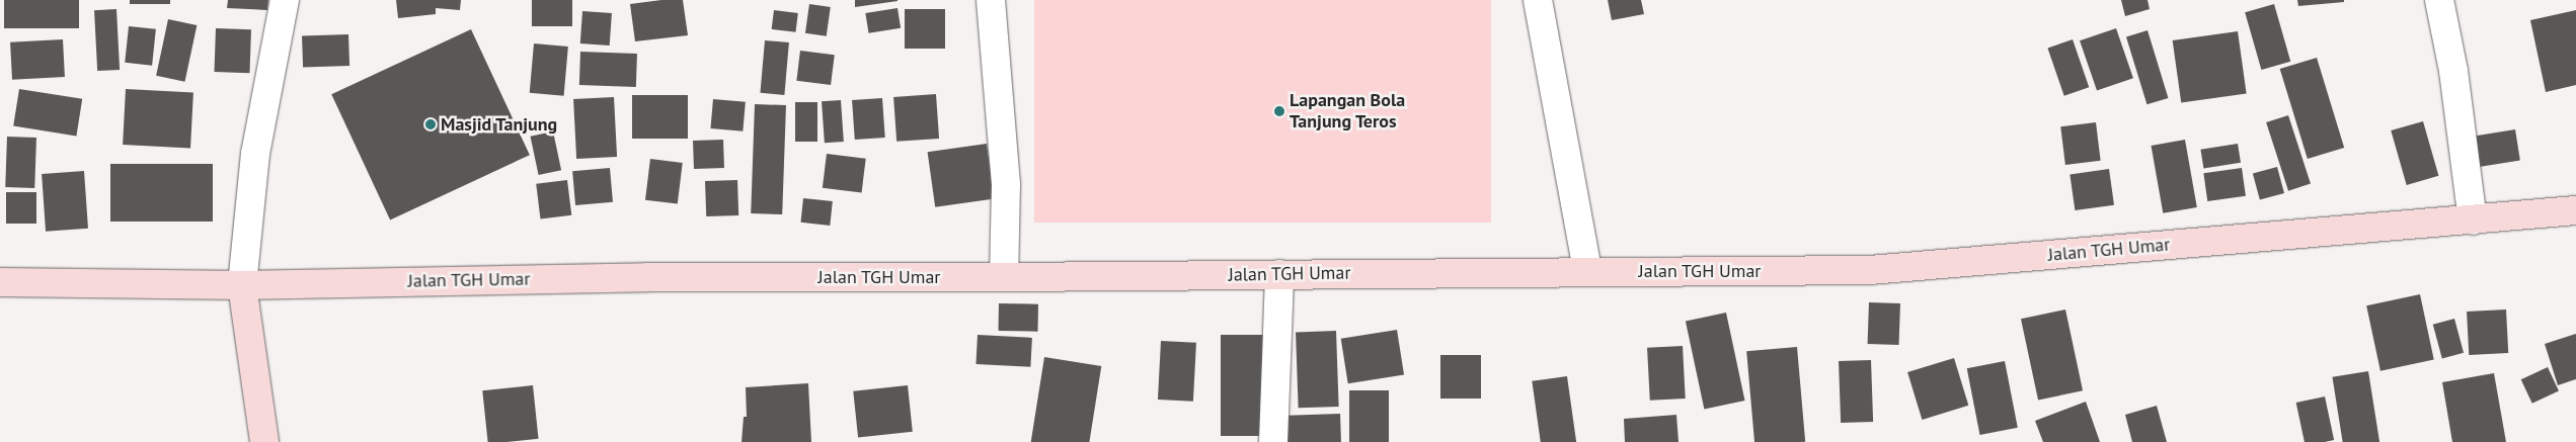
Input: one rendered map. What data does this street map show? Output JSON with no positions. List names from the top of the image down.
{
  "streets": {
    "main road": ["Jalan TGH Umar"]
  },
  "places": ["Lapangan Bola Tanjung Teros", "Masjid Tanjung"]
}
